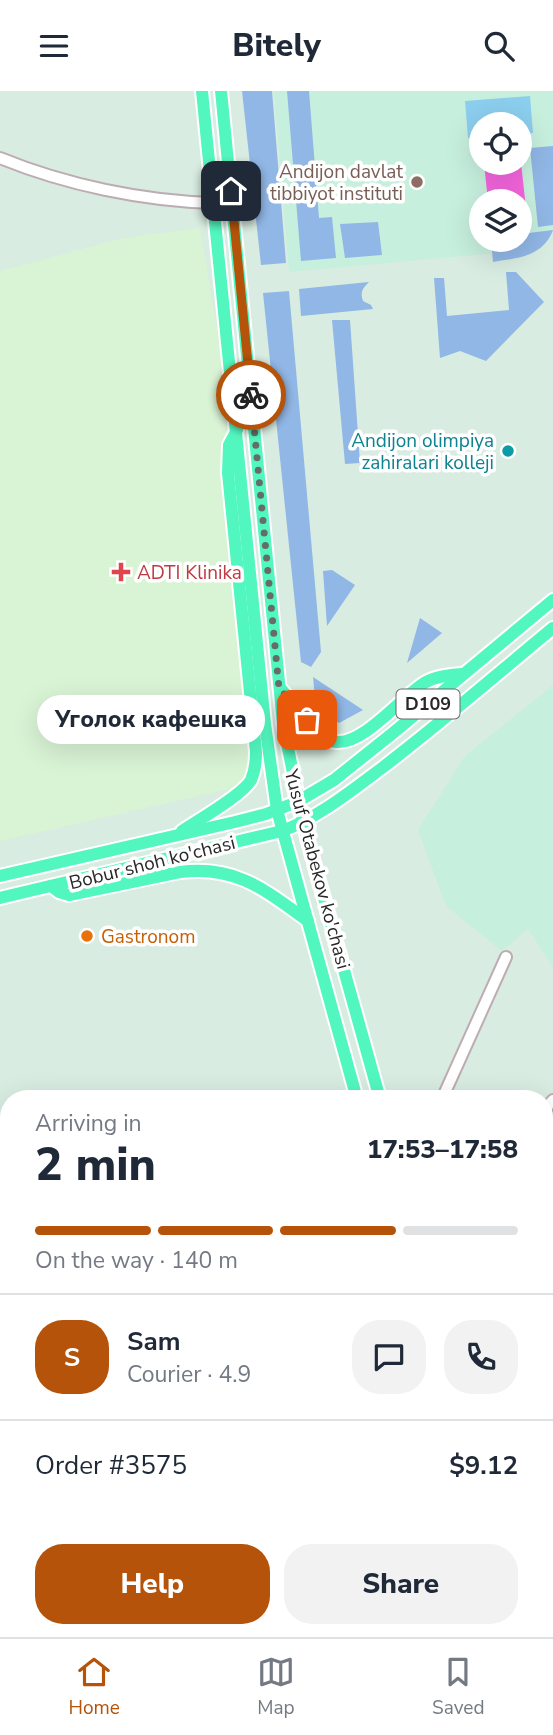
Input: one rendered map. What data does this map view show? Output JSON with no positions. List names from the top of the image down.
{
  "streets": {
    "main road": ["D109", "Bobur shoh ko'chasi", "Yusuf Otabekov ko'chasi"]
  },
  "crossings": [
    ["D109", "Bobur shoh ko'chasi"],
    ["D109", "Yusuf Otabekov ko'chasi"],
    ["Bobur shoh ko'chasi", "Yusuf Otabekov ko'chasi"]
  ],
  "places": {
    "other": [
      "Andijon davlat tibbiyot instituti",
      "Andijon olimpiya zahiralari kolleji",
      "Уголок кафешка",
      "Gastronom"
    ],
    "health": ["ADTI Klinika"]
  },
  "page": {
    "header": "Bitely",
    "bubble": "Уголок кафешка",
    "heading": ["2 min", "Arriving in", "17:53–17:58"],
    "panel": [
      "Sam",
      "Courier · 4.9",
      "Order #3575",
      "$9.12"
    ],
    "bar": "On the way · 140 m",
    "round": "S",
    "buttons": ["Help", "Share"],
    "tabs": ["Home", "Map", "Saved"]
  }
}
